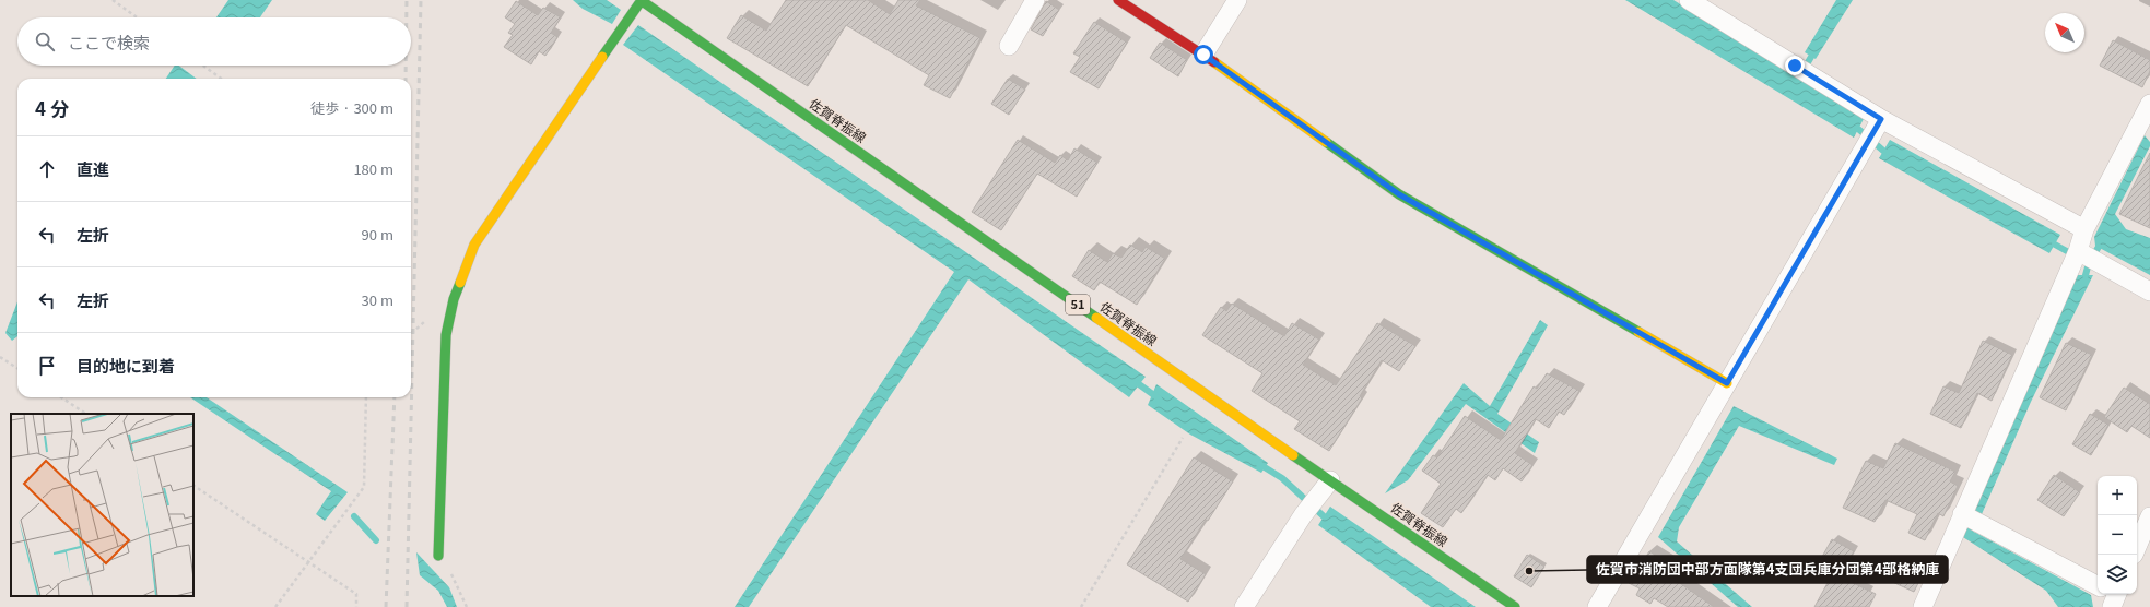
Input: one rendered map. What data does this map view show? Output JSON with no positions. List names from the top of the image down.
{
  "streets": {
    "street": ["佐賀脊振線", "51"]
  },
  "places": ["佐賀市消防団中部方面隊第4支団兵庫分団第4部格納庫"],
  "north": "top left",
  "page": {
    "search": "ここで検索",
    "heading": ["4 分", "徒歩 · 300 m"],
    "list": [
      ["直進", "180 m"],
      ["左折", "90 m"],
      ["左折", "30 m"],
      "目的地に到着"
    ],
    "map_buttons": ["+", "−"]
  }
}
